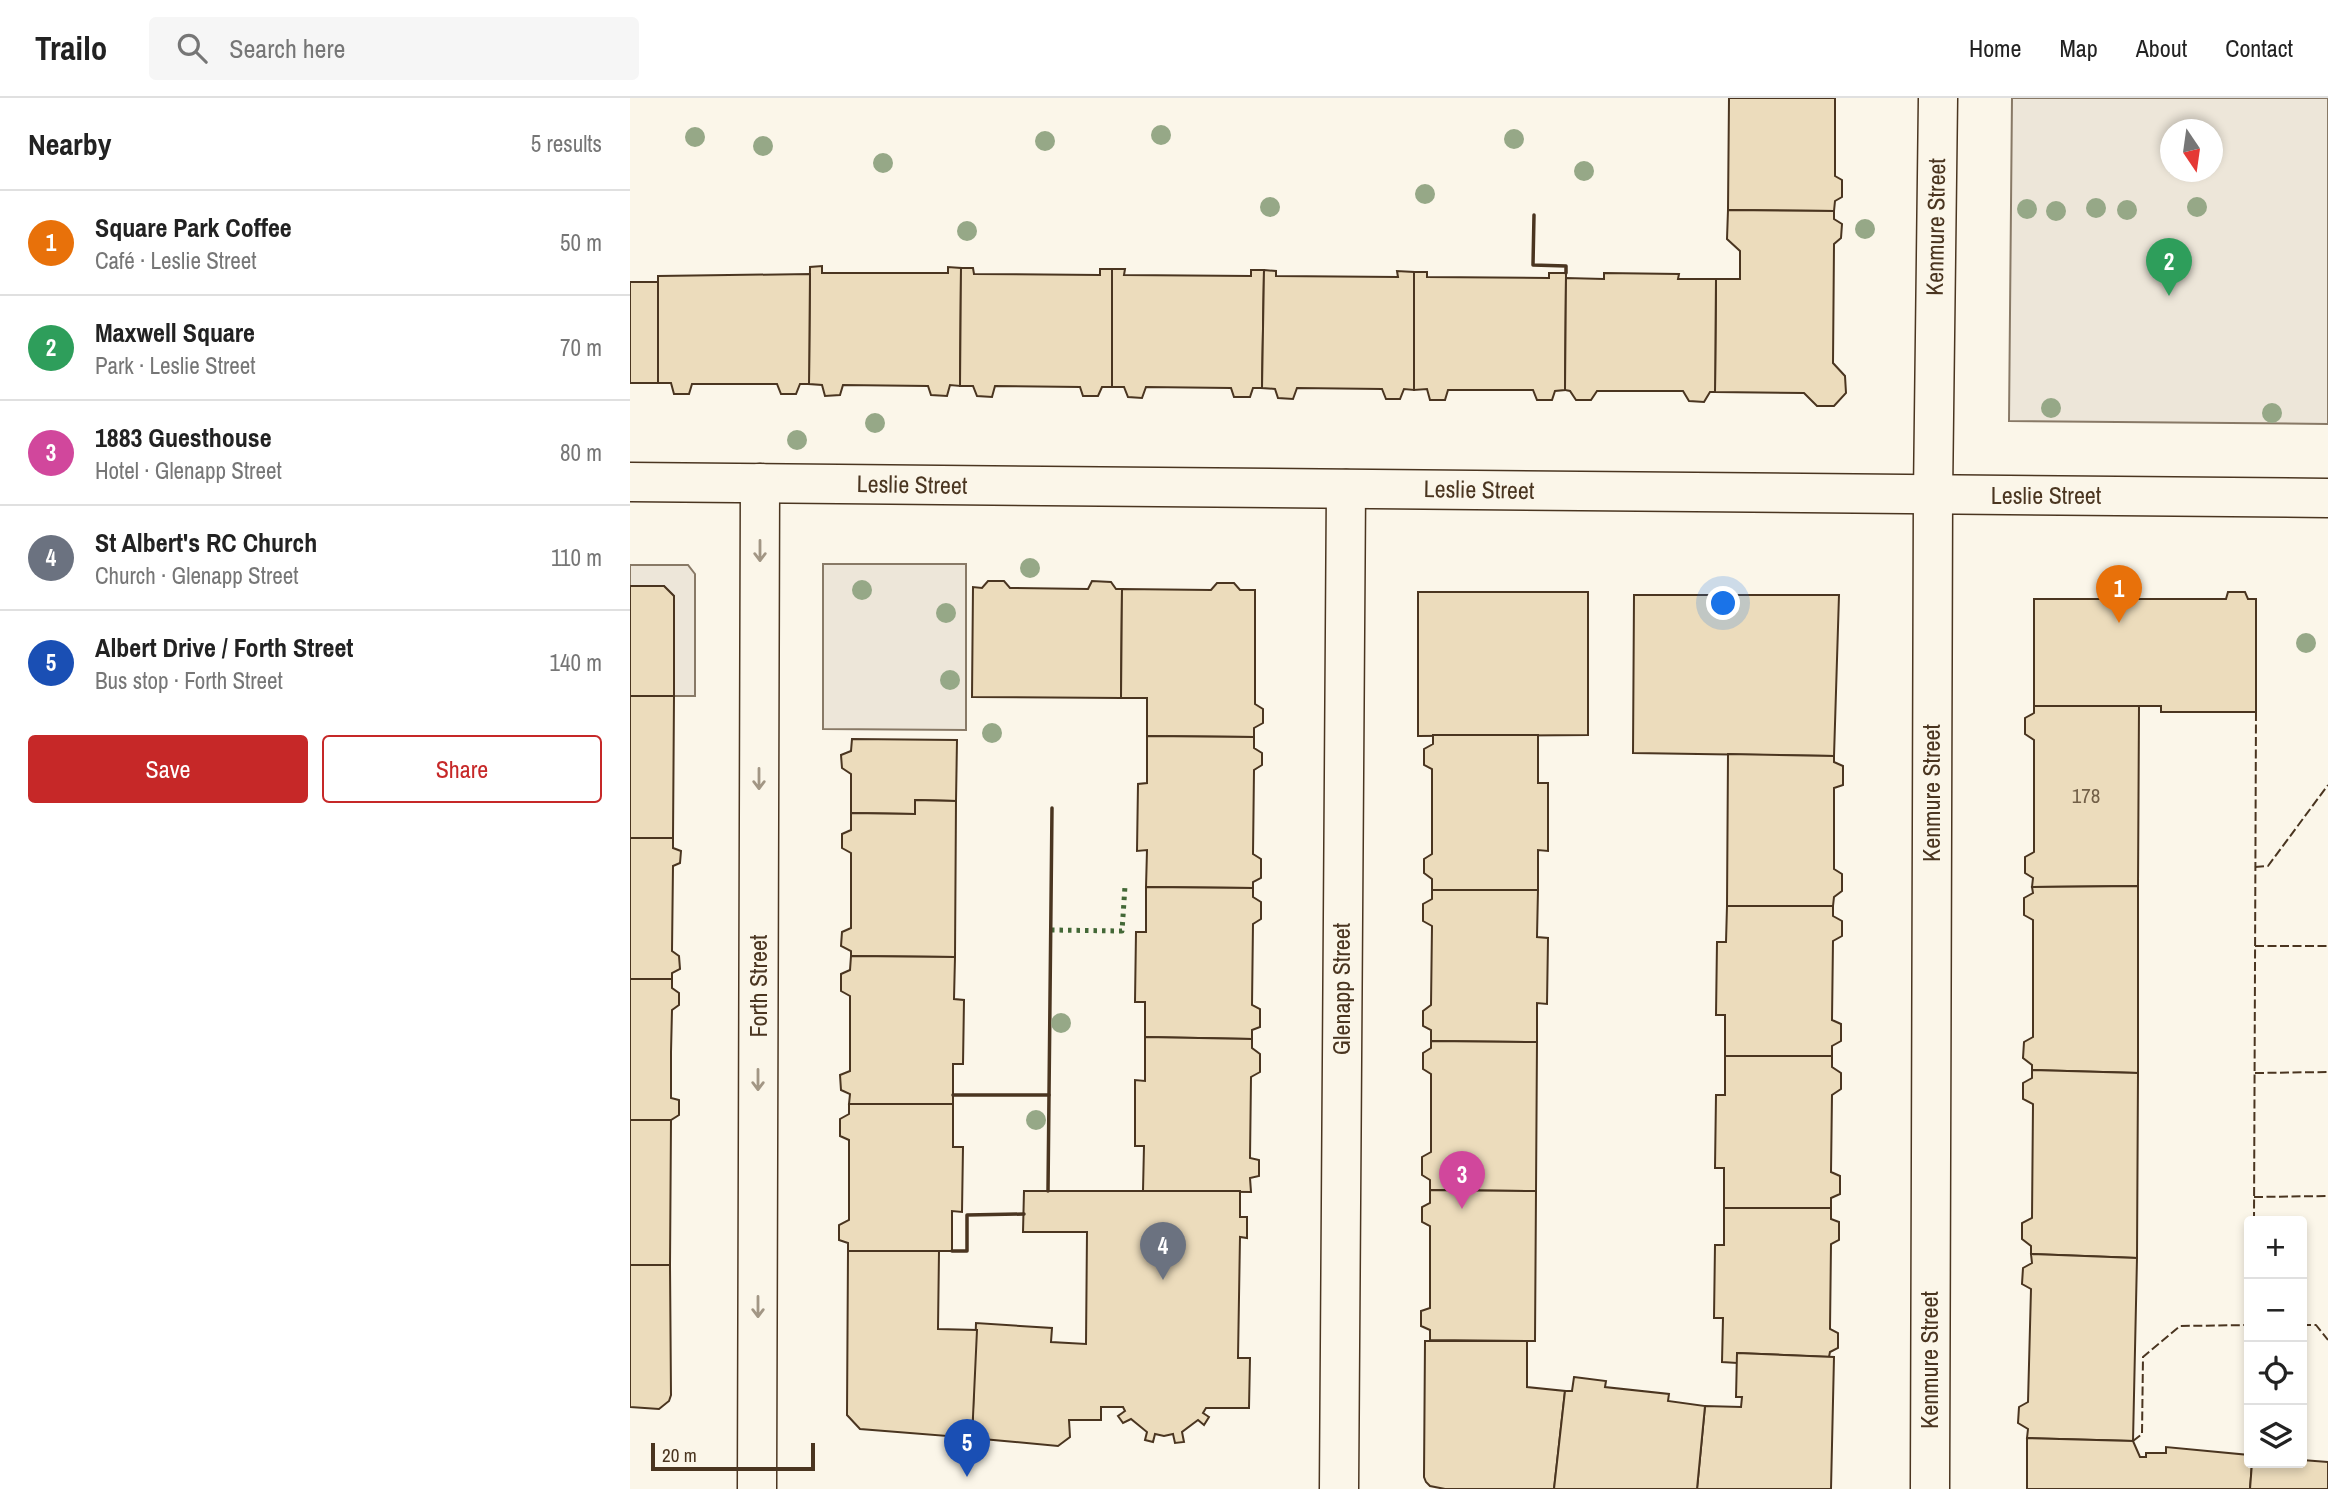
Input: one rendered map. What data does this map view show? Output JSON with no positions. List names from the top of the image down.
{
  "streets": {
    "street": [
      "Kenmure Street",
      "Leslie Street",
      "Forth Street",
      "Glenapp Street"
    ]
  },
  "crossings": [
    ["Kenmure Street", "Leslie Street"],
    ["Leslie Street", "Forth Street"],
    ["Leslie Street", "Glenapp Street"]
  ],
  "one_way": ["Forth Street"],
  "house_numbers": ["178"],
  "scale_bar": "20 m",
  "north": "bottom",
  "page": {
    "header": "Trailo",
    "search": "Search here",
    "nav": [
      "Home",
      "Map",
      "About",
      "Contact"
    ],
    "heading": ["Nearby", "5 results"],
    "list": [
      {
        "mark": "1",
        "name": "Square Park Coffee",
        "note": "Café · Leslie Street",
        "value": "50 m"
      },
      {
        "mark": "2",
        "name": "Maxwell Square",
        "note": "Park · Leslie Street",
        "value": "70 m"
      },
      {
        "mark": "3",
        "name": "1883 Guesthouse",
        "note": "Hotel · Glenapp Street",
        "value": "80 m"
      },
      {
        "mark": "4",
        "name": "St Albert's RC Church",
        "note": "Church · Glenapp Street",
        "value": "110 m"
      },
      {
        "mark": "5",
        "name": "Albert Drive / Forth Street",
        "note": "Bus stop · Forth Street",
        "value": "140 m"
      }
    ],
    "pins": [
      "2",
      "1",
      "3",
      "4",
      "5"
    ],
    "buttons": ["Save", "Share"],
    "map_buttons": ["+", "−"],
    "scale": "20 m"
  }
}
